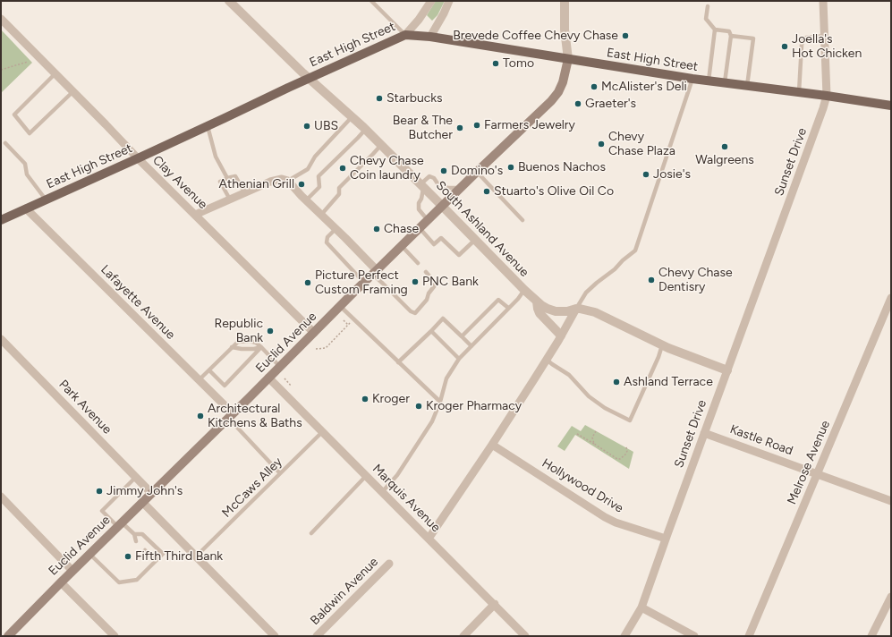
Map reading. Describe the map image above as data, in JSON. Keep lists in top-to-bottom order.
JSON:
{
  "streets": {
    "main road": ["East High Street", "Euclid Avenue"],
    "street": [
      "Sunset Drive",
      "Clay Avenue",
      "South Ashland Avenue",
      "Lafayette Avenue",
      "Park Avenue",
      "Kastle Road",
      "Melrose Avenue",
      "Hollywood Drive",
      "Marquis Avenue",
      "Baldwin Avenue"
    ],
    "lane": ["McCaws Alley"]
  },
  "crossings": [
    ["East High Street", "Sunset Drive"],
    ["East High Street", "Clay Avenue"],
    ["East High Street", "South Ashland Avenue"],
    ["East High Street", "Lafayette Avenue"],
    ["East High Street", "Euclid Avenue"],
    ["Sunset Drive", "South Ashland Avenue"],
    ["Sunset Drive", "Kastle Road"],
    ["Sunset Drive", "Hollywood Drive"],
    ["Clay Avenue", "Euclid Avenue"],
    ["South Ashland Avenue", "Euclid Avenue"],
    ["Lafayette Avenue", "Euclid Avenue"],
    ["Euclid Avenue", "Park Avenue"],
    ["Euclid Avenue", "Marquis Avenue"],
    ["Kastle Road", "Melrose Avenue"],
    ["McCaws Alley", "Marquis Avenue"]
  ],
  "places": [
    "Brevede Coffee Chevy Chase",
    "Joella's Hot Chicken",
    "Tomo",
    "McAlister's Deli",
    "Starbucks",
    "Graeter's",
    "Farmers Jewelry",
    "UBS",
    "Bear & The Butcher",
    "Chevy Chase Plaza",
    "Walgreens",
    "Buenos Nachos",
    "Chevy Chase Coin laundry",
    "Domino's",
    "Josie's",
    "Athenian Grill",
    "Stuarto's Olive Oil Co",
    "Chase",
    "Chevy Chase Dentisry",
    "PNC Bank",
    "Picture Perfect Custom Framing",
    "Republic Bank",
    "Ashland Terrace",
    "Kroger",
    "Kroger Pharmacy",
    "Architectural Kitchens & Baths",
    "Jimmy John's",
    "Fifth Third Bank"
  ]
}
